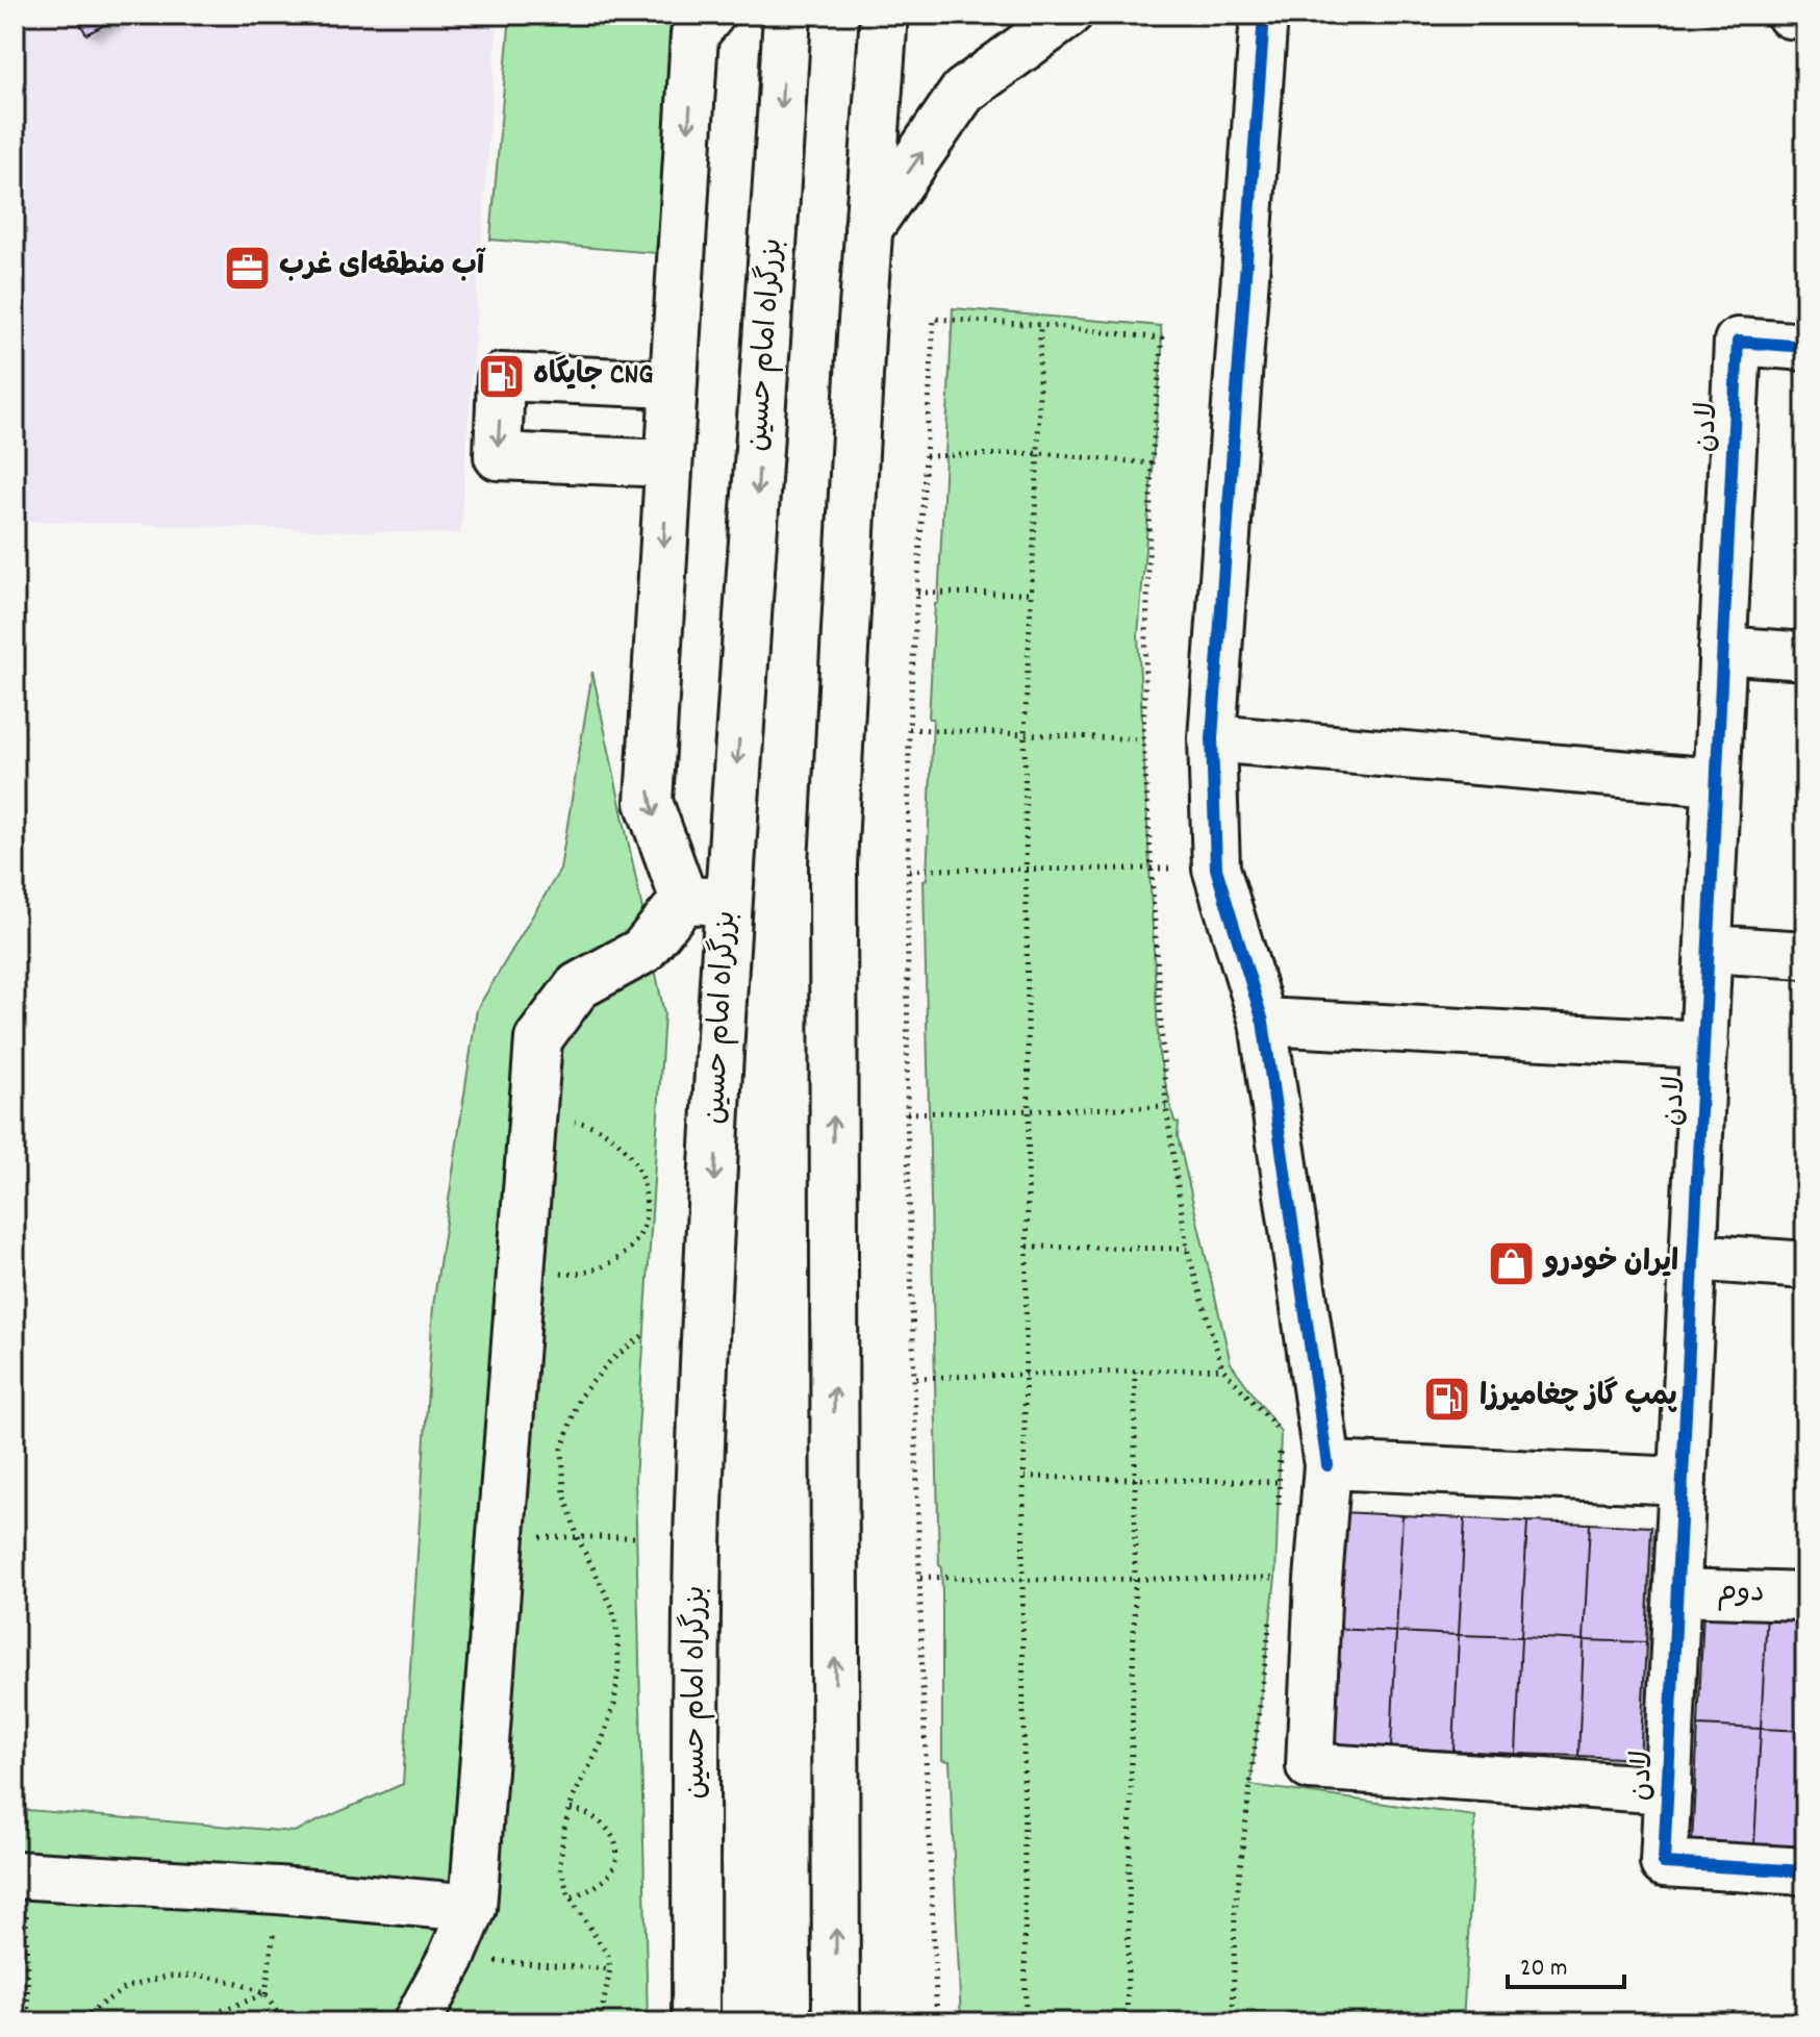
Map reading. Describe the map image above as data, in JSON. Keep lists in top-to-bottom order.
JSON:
{
  "streets": {
    "main road": ["بزرگراه امام حسین", "لادن", "دوم"]
  },
  "crossings": [
    ["لادن", "دوم"]
  ],
  "places": {
    "office": ["آب منطقه‌ای غرب"],
    "fuel station": ["جایگاه CNG", "پمپ گاز چغامیرزا"],
    "shop": ["ایران خودرو"]
  },
  "scale_bar": "20 m"
}
